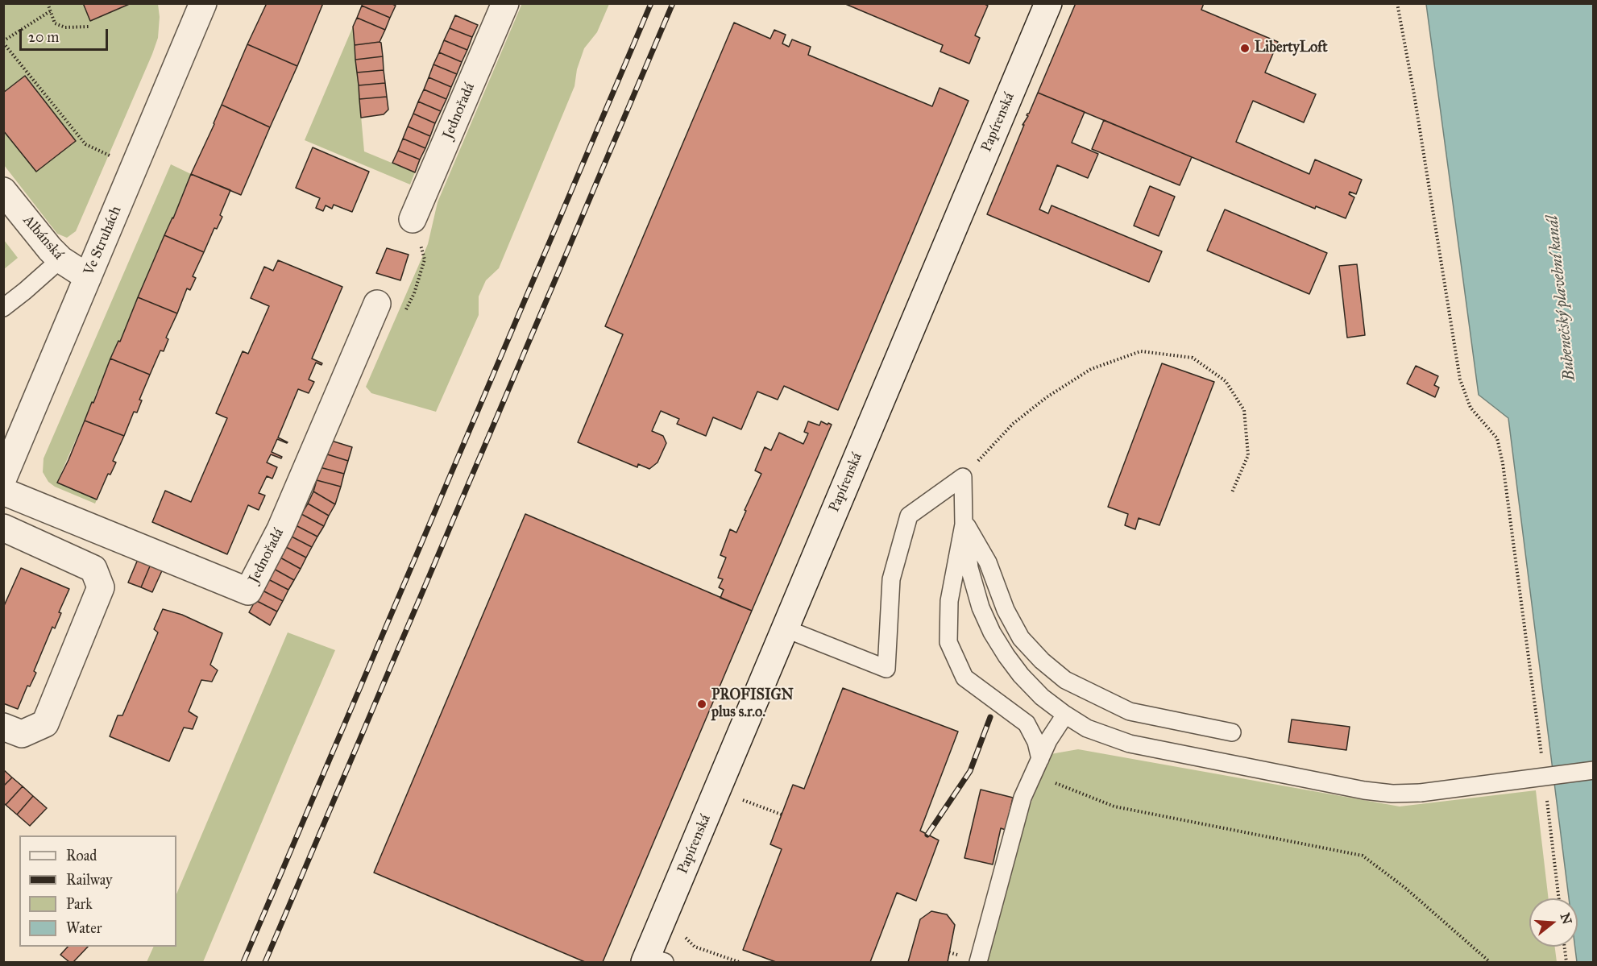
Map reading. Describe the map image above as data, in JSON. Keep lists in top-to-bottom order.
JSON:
{
  "streets": {
    "street": [
      "Jednořadá",
      "Papírenská",
      "Albánská",
      "Ve Struhách"
    ]
  },
  "crossings": [
    ["Albánská", "Ve Struhách"]
  ],
  "water": ["Bubenečský plavební kanál"],
  "places": ["LibertyLoft", "PROFISIGN plus s.r.o."],
  "legend": [
    "Road",
    "Railway",
    "Park",
    "Water"
  ],
  "scale_bar": "20 m",
  "north": "right"
}
